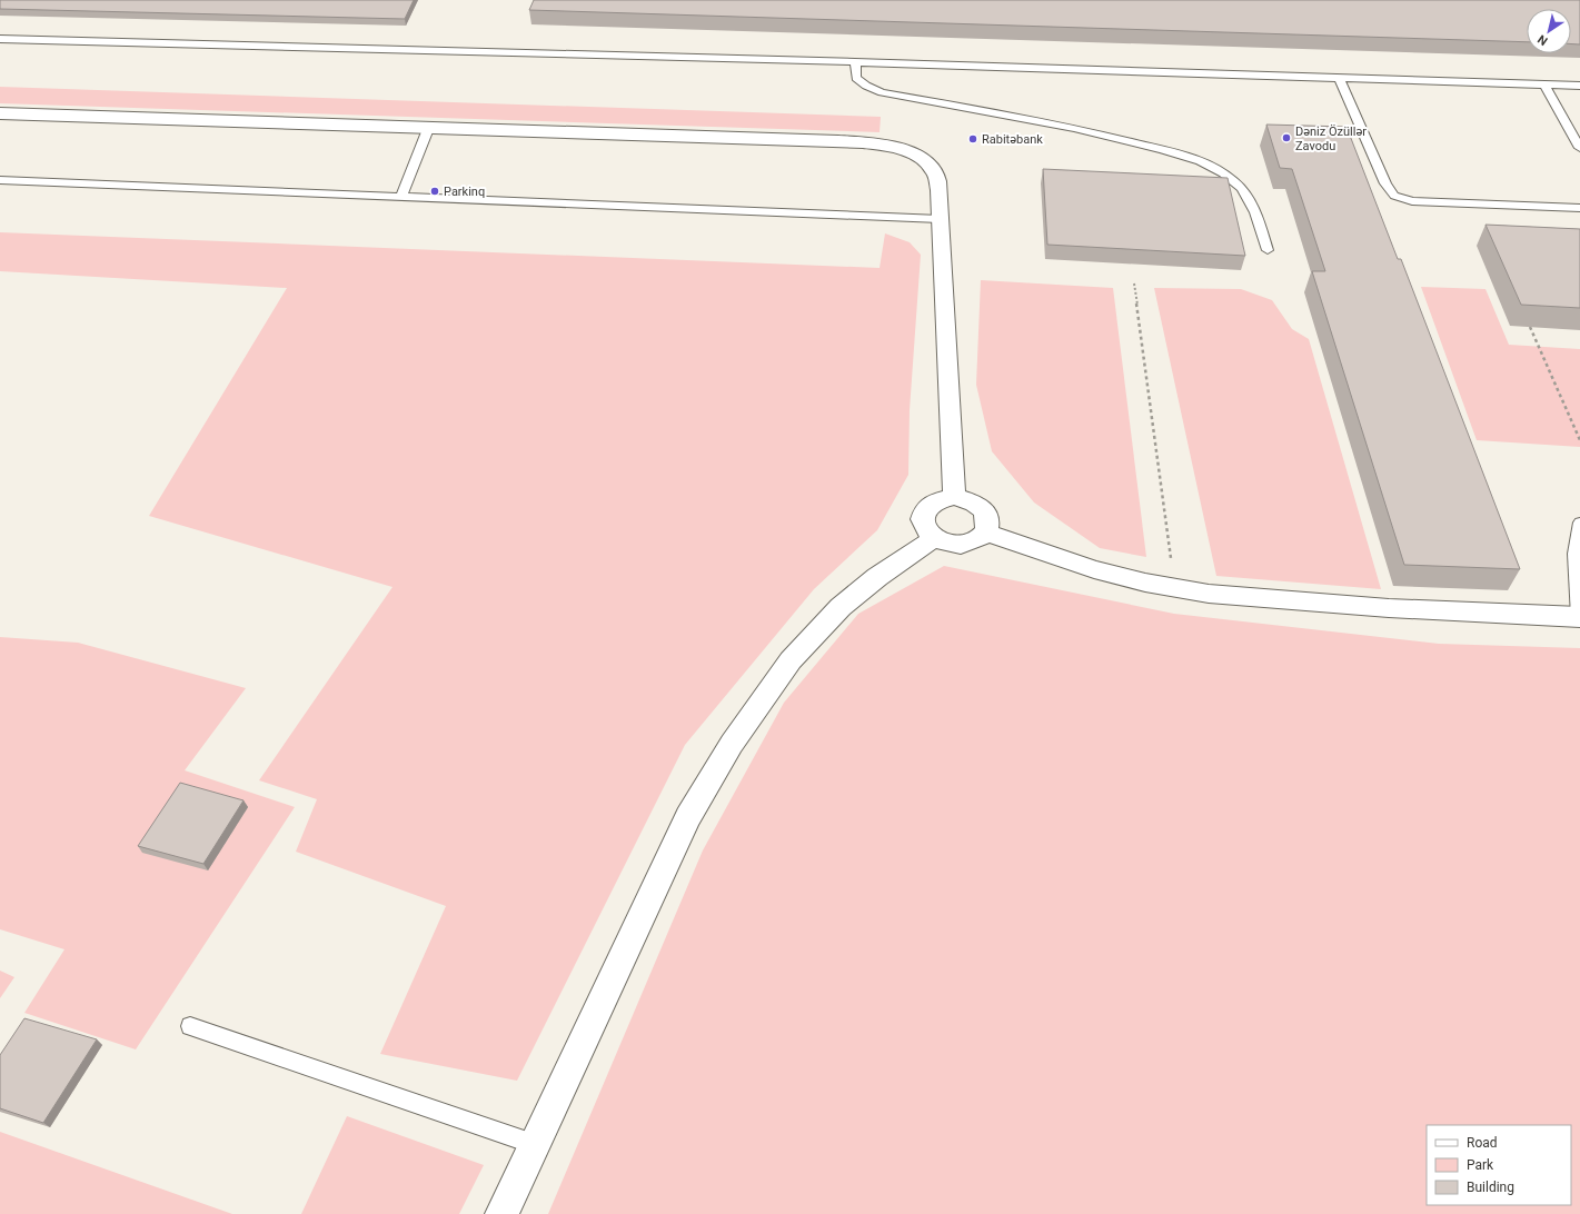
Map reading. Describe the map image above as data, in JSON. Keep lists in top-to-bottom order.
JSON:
{
  "places": ["Dəniz Özüllər Zavodu", "Rabitəbank", "Parkinq"],
  "legend": ["Road", "Park", "Building"],
  "north": "bottom left"
}
